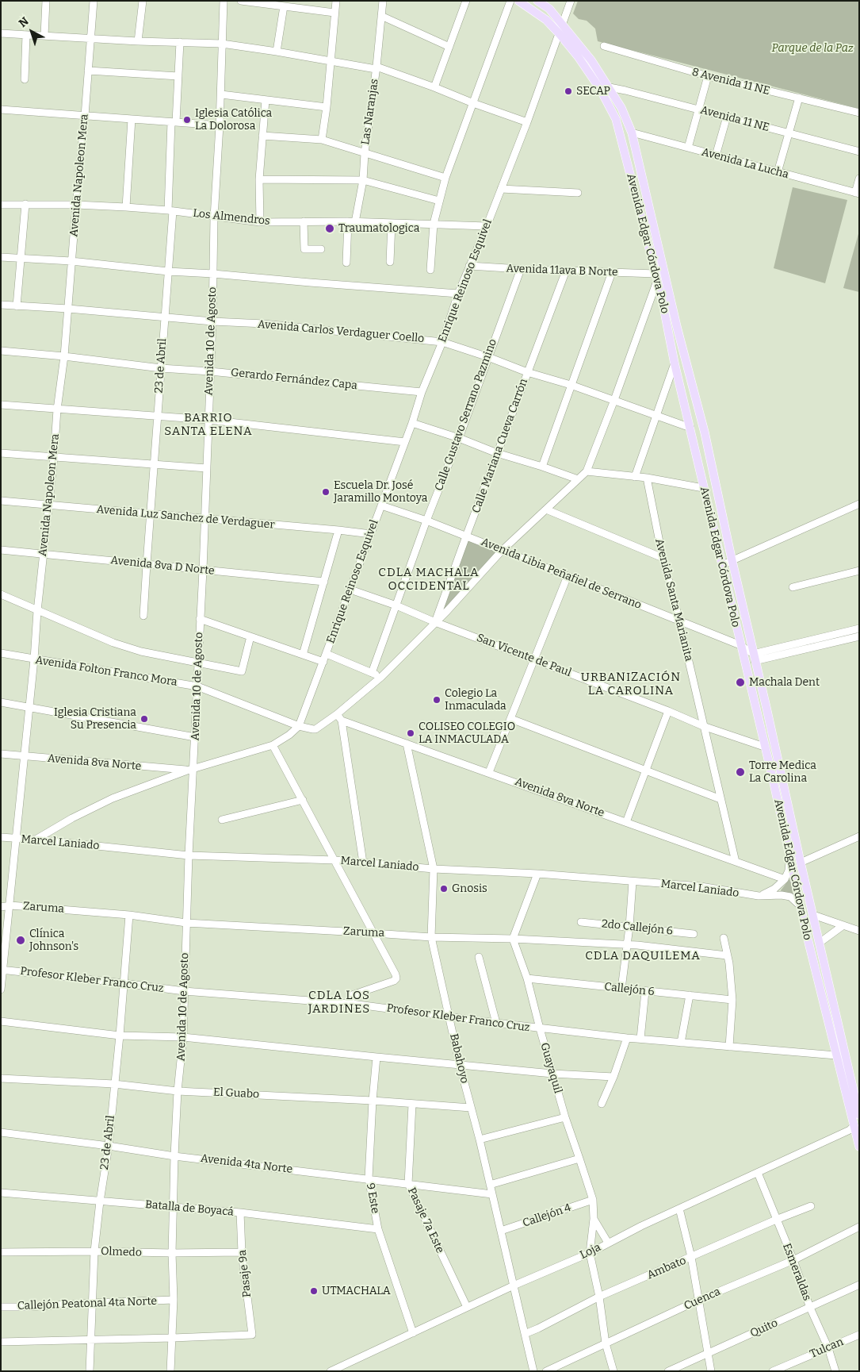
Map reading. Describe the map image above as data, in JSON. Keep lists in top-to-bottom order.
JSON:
{
  "streets": {
    "main road": ["Avenida Edgar Córdova Polo"],
    "street": [
      "8 Avenida 11 NE",
      "Las Naranjas",
      "Avenida 11 NE",
      "Avenida La Lucha",
      "Avenida Napoleon Mera",
      "Los Almendros",
      "Avenida 11ava B Norte",
      "Enrique Reinoso Esquivel",
      "Avenida Carlos Verdaguer Coello",
      "Avenida 10 de Agosto",
      "23 de Abril",
      "Gerardo Fernández Capa",
      "Calle Gustavo Serrano Pazmino",
      "Calle Mariana Cueva Carrón",
      "Avenida Luz Sanchez de Verdaguer",
      "Avenida 8va D Norte",
      "Avenida Libia Peñafiel de Serrano",
      "Avenida Santa Marianita",
      "San Vicente de Paul",
      "Avenida Folton Franco Mora",
      "Avenida 8va Norte",
      "Marcel Laniado",
      "Zaruma",
      "2do Callejón 6",
      "Profesor Kleber Franco Cruz",
      "Callejón 6",
      "Babahoyo",
      "Guayaquil",
      "El Guabo",
      "Avenida 4ta Norte",
      "9 Este",
      "Batalla de Boyacá",
      "Callejón 4",
      "Pasaje 7a Este",
      "Loja",
      "Olmedo",
      "Ambato",
      "Esmeraldas",
      "Pasaje 9a",
      "Cuenca",
      "Callejón Peatonal 4ta Norte",
      "Quito",
      "Tulcan"
    ]
  },
  "crossings": [
    ["Las Naranjas", "Los Almendros"],
    ["Avenida 11 NE", "Avenida Edgar Córdova Polo"],
    ["Avenida La Lucha", "Avenida Edgar Córdova Polo"],
    ["Avenida Napoleon Mera", "Los Almendros"],
    ["Avenida Napoleon Mera", "Avenida Carlos Verdaguer Coello"],
    ["Avenida Napoleon Mera", "Gerardo Fernández Capa"],
    ["Avenida Napoleon Mera", "Avenida Luz Sanchez de Verdaguer"],
    ["Avenida Napoleon Mera", "Avenida 8va D Norte"],
    ["Avenida Napoleon Mera", "Avenida Folton Franco Mora"],
    ["Avenida Napoleon Mera", "Avenida 8va Norte"],
    ["Avenida Napoleon Mera", "Marcel Laniado"],
    ["Avenida Napoleon Mera", "Zaruma"],
    ["Avenida Napoleon Mera", "Profesor Kleber Franco Cruz"],
    ["Los Almendros", "Enrique Reinoso Esquivel"],
    ["Los Almendros", "Avenida 10 de Agosto"],
    ["Los Almendros", "23 de Abril"],
    ["Avenida Edgar Córdova Polo", "Avenida 11ava B Norte"],
    ["Avenida Edgar Córdova Polo", "Enrique Reinoso Esquivel"],
    ["Avenida Edgar Córdova Polo", "Avenida Carlos Verdaguer Coello"],
    ["Avenida Edgar Córdova Polo", "Avenida Libia Peñafiel de Serrano"],
    ["Avenida Edgar Córdova Polo", "San Vicente de Paul"],
    ["Avenida Edgar Córdova Polo", "Marcel Laniado"],
    ["Avenida Edgar Córdova Polo", "Profesor Kleber Franco Cruz"],
    ["Avenida Edgar Córdova Polo", "Loja"],
    ["Avenida 11ava B Norte", "Enrique Reinoso Esquivel"],
    ["Avenida 11ava B Norte", "Calle Gustavo Serrano Pazmino"],
    ["Avenida 11ava B Norte", "Calle Mariana Cueva Carrón"],
    ["Enrique Reinoso Esquivel", "Avenida Carlos Verdaguer Coello"],
    ["Enrique Reinoso Esquivel", "Gerardo Fernández Capa"],
    ["Enrique Reinoso Esquivel", "Avenida Luz Sanchez de Verdaguer"],
    ["Enrique Reinoso Esquivel", "Avenida Libia Peñafiel de Serrano"],
    ["Enrique Reinoso Esquivel", "San Vicente de Paul"],
    ["Enrique Reinoso Esquivel", "Avenida Folton Franco Mora"],
    ["Avenida Carlos Verdaguer Coello", "Avenida 10 de Agosto"],
    ["Avenida Carlos Verdaguer Coello", "23 de Abril"],
    ["Avenida Carlos Verdaguer Coello", "Calle Gustavo Serrano Pazmino"],
    ["Avenida Carlos Verdaguer Coello", "Calle Mariana Cueva Carrón"],
    ["Avenida 10 de Agosto", "Gerardo Fernández Capa"],
    ["Avenida 10 de Agosto", "Avenida Luz Sanchez de Verdaguer"],
    ["Avenida 10 de Agosto", "Avenida 8va D Norte"],
    ["Avenida 10 de Agosto", "Avenida Folton Franco Mora"],
    ["Avenida 10 de Agosto", "Avenida 8va Norte"],
    ["Avenida 10 de Agosto", "Marcel Laniado"],
    ["Avenida 10 de Agosto", "Zaruma"],
    ["Avenida 10 de Agosto", "Profesor Kleber Franco Cruz"],
    ["Avenida 10 de Agosto", "El Guabo"],
    ["Avenida 10 de Agosto", "Avenida 4ta Norte"],
    ["Avenida 10 de Agosto", "Batalla de Boyacá"],
    ["Avenida 10 de Agosto", "Olmedo"],
    ["Avenida 10 de Agosto", "Pasaje 9a"],
    ["Avenida 10 de Agosto", "Callejón Peatonal 4ta Norte"],
    ["23 de Abril", "Gerardo Fernández Capa"],
    ["23 de Abril", "Avenida Luz Sanchez de Verdaguer"],
    ["23 de Abril", "Avenida 8va D Norte"],
    ["23 de Abril", "Zaruma"],
    ["23 de Abril", "Profesor Kleber Franco Cruz"],
    ["23 de Abril", "El Guabo"],
    ["23 de Abril", "Avenida 4ta Norte"],
    ["23 de Abril", "Batalla de Boyacá"],
    ["23 de Abril", "Olmedo"],
    ["23 de Abril", "Callejón Peatonal 4ta Norte"],
    ["Calle Gustavo Serrano Pazmino", "Avenida Libia Peñafiel de Serrano"],
    ["Calle Gustavo Serrano Pazmino", "San Vicente de Paul"],
    ["Calle Mariana Cueva Carrón", "Avenida Libia Peñafiel de Serrano"],
    ["Calle Mariana Cueva Carrón", "San Vicente de Paul"],
    ["Calle Mariana Cueva Carrón", "Avenida Folton Franco Mora"],
    ["Avenida Libia Peñafiel de Serrano", "Avenida Santa Marianita"],
    ["Avenida Libia Peñafiel de Serrano", "Avenida Folton Franco Mora"],
    ["Avenida Santa Marianita", "San Vicente de Paul"],
    ["Avenida Santa Marianita", "Avenida 8va Norte"],
    ["San Vicente de Paul", "Avenida Folton Franco Mora"],
    ["Avenida Folton Franco Mora", "Avenida 8va Norte"],
    ["Avenida 8va Norte", "Babahoyo"],
    ["Marcel Laniado", "Babahoyo"],
    ["Zaruma", "Babahoyo"],
    ["Zaruma", "Guayaquil"],
    ["Profesor Kleber Franco Cruz", "Babahoyo"],
    ["Profesor Kleber Franco Cruz", "Guayaquil"],
    ["Callejón 6", "Guayaquil"],
    ["Babahoyo", "El Guabo"],
    ["Babahoyo", "Avenida 4ta Norte"],
    ["Babahoyo", "Callejón 4"],
    ["Babahoyo", "Loja"],
    ["Babahoyo", "Ambato"],
    ["Guayaquil", "Callejón 4"],
    ["Guayaquil", "Loja"],
    ["Guayaquil", "Ambato"],
    ["Guayaquil", "Cuenca"],
    ["El Guabo", "9 Este"],
    ["El Guabo", "Pasaje 7a Este"],
    ["Avenida 4ta Norte", "9 Este"],
    ["Avenida 4ta Norte", "Pasaje 7a Este"],
    ["9 Este", "Batalla de Boyacá"],
    ["9 Este", "Loja"],
    ["Batalla de Boyacá", "Pasaje 9a"],
    ["Pasaje 7a Este", "Loja"],
    ["Loja", "Esmeraldas"],
    ["Olmedo", "Pasaje 9a"],
    ["Ambato", "Esmeraldas"],
    ["Esmeraldas", "Cuenca"],
    ["Esmeraldas", "Quito"],
    ["Esmeraldas", "Tulcan"]
  ],
  "districts": [
    "BARRIO SANTA ELENA",
    "CDLA MACHALA OCCIDENTAL",
    "URBANIZACIÓN LA CAROLINA",
    "CDLA DAQUILEMA",
    "CDLA LOS JARDINES"
  ],
  "parks": ["Parque de la Paz"],
  "places": [
    "SECAP",
    "Iglesia Católica La Dolorosa",
    "Traumatologica",
    "Escuela Dr. José Jaramillo Montoya",
    "Machala Dent",
    "Colegio La Inmaculada",
    "Iglesia Cristiana Su Presencia",
    "COLISEO COLEGIO LA INMACULADA",
    "Torre Medica La Carolina",
    "Gnosis",
    "Clínica Johnson's",
    "UTMACHALA"
  ],
  "north": "top left"
}
